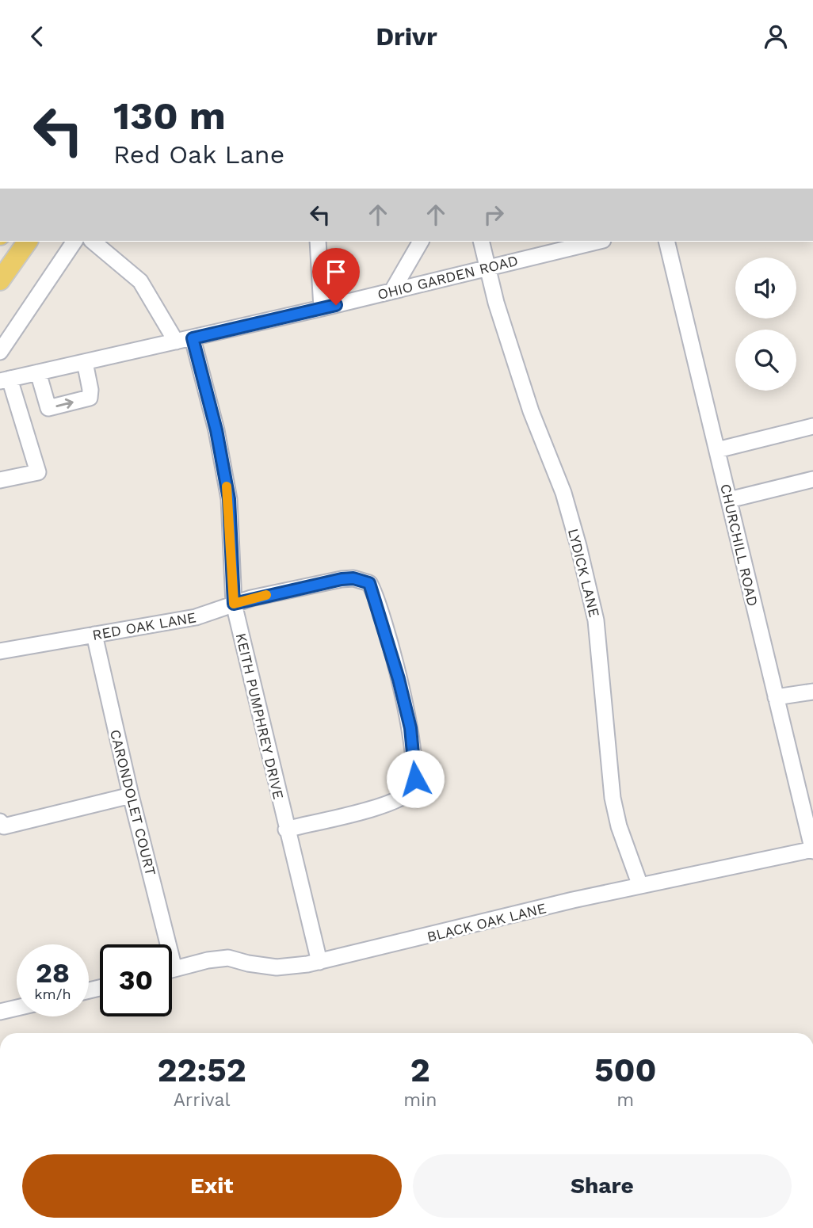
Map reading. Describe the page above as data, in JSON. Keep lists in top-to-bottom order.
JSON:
{
  "streets": {
    "street": [
      "OHIO GARDEN ROAD",
      "CHURCHILL ROAD",
      "LYDICK LANE",
      "RED OAK LANE",
      "KEITH PUMPHREY DRIVE",
      "CARONDOLET COURT",
      "BLACK OAK LANE"
    ]
  },
  "crossings": [
    ["OHIO GARDEN ROAD", "LYDICK LANE"],
    ["OHIO GARDEN ROAD", "KEITH PUMPHREY DRIVE"],
    ["CHURCHILL ROAD", "BLACK OAK LANE"],
    ["LYDICK LANE", "BLACK OAK LANE"],
    ["RED OAK LANE", "KEITH PUMPHREY DRIVE"],
    ["RED OAK LANE", "CARONDOLET COURT"],
    ["KEITH PUMPHREY DRIVE", "BLACK OAK LANE"]
  ],
  "page": {
    "header": "Drivr",
    "turn": ["130 m", "Red Oak Lane"],
    "speed": "28 km/h",
    "limit": "30",
    "eta": [
      "22:52",
      "Arrival",
      "2",
      "min",
      "500",
      "m"
    ],
    "buttons": ["Exit", "Share"]
  }
}
